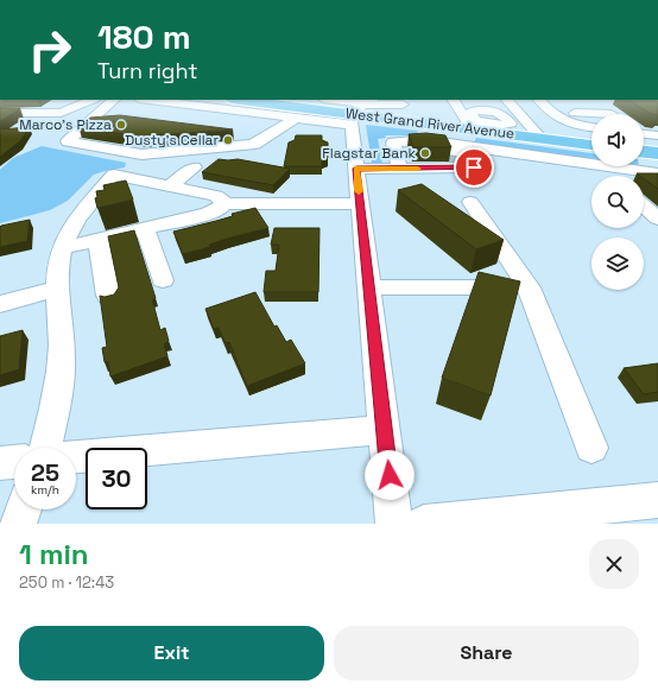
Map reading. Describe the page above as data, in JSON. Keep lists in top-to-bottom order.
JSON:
{
  "streets": {
    "main road": ["West Grand River Avenue"]
  },
  "places": ["Marco's Pizza", "Dusty's Cellar", "Flagstar Bank"],
  "page": {
    "turn": ["180 m", "Turn right"],
    "speed": "25 km/h",
    "limit": "30",
    "heading": ["1 min", "250 m · 12:43"],
    "buttons": ["Exit", "Share"]
  }
}
